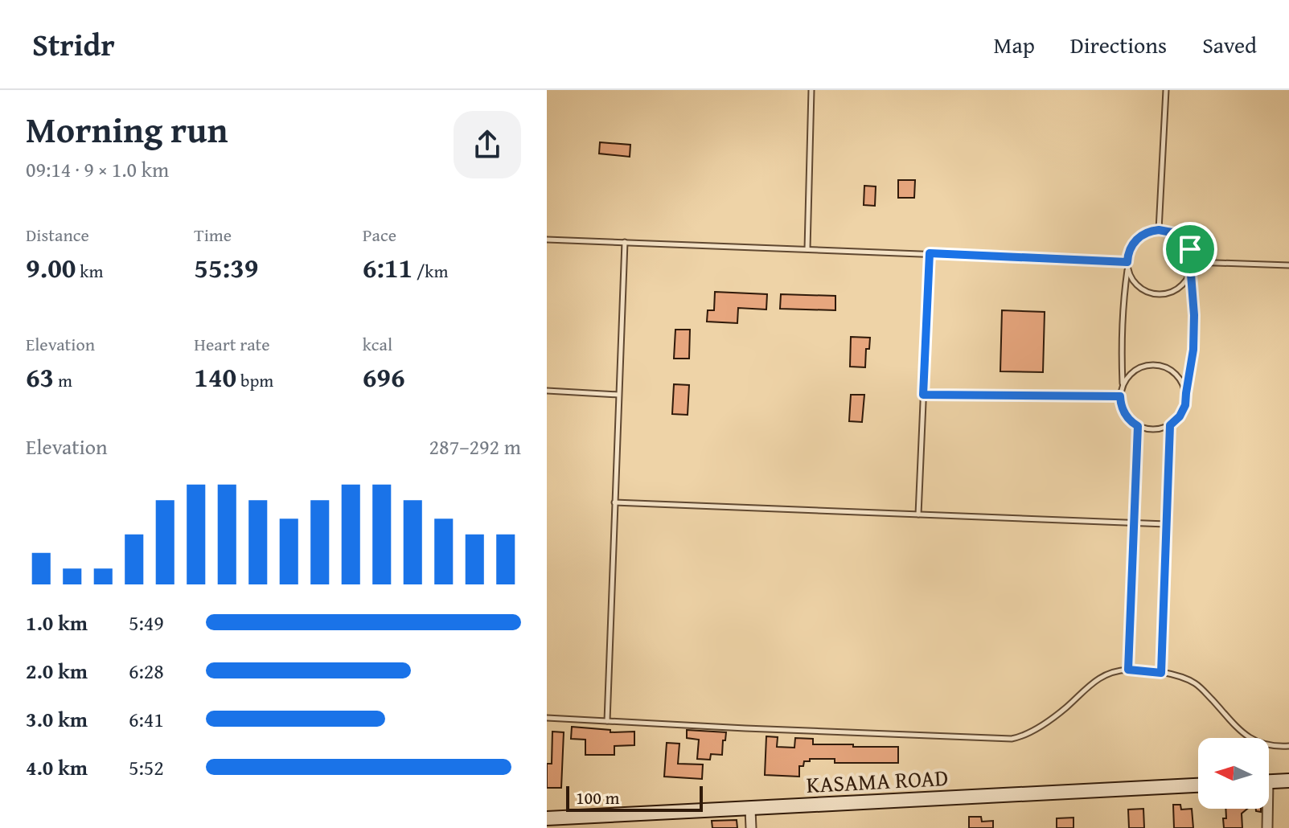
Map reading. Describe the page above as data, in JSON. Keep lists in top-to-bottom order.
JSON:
{
  "streets": {
    "street": ["KASAMA ROAD"]
  },
  "scale_bar": "100 m",
  "north": "left",
  "page": {
    "header": "Stridr",
    "nav": ["Map", "Directions", "Saved"],
    "heading": ["Morning run", "09:14 · 9 × 1.0 km"],
    "stats": [
      ["Distance", "9.00 km"],
      ["Time", "55:39"],
      ["Pace", "6:11 /km"],
      ["Elevation", "63 m"],
      ["Heart rate", "140 bpm"],
      ["kcal", "696"]
    ],
    "chart": ["Elevation", "287–292 m"],
    "list": [
      {
        "name": "1.0 km",
        "note": "5:49"
      },
      {
        "name": "2.0 km",
        "note": "6:28"
      },
      {
        "name": "3.0 km",
        "note": "6:41"
      },
      {
        "name": "4.0 km",
        "note": "5:52"
      }
    ],
    "scale": "100 m"
  }
}
